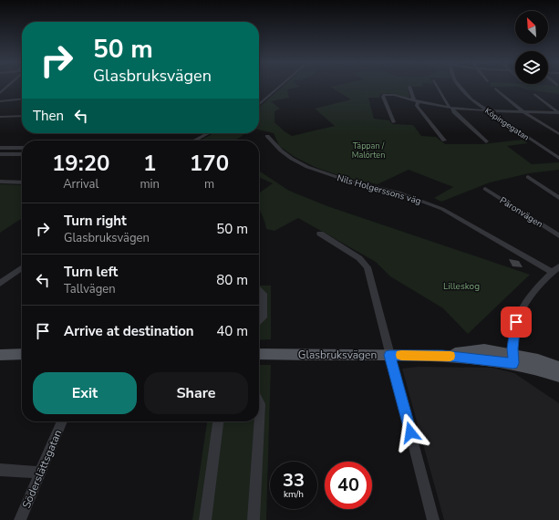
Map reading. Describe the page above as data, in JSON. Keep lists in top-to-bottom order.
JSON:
{
  "streets": {
    "main road": ["Glasbruksvägen"],
    "street": [
      "Köpingegatan",
      "Nils Holgerssons väg",
      "Päronvägen",
      "Söderslättsgatan"
    ]
  },
  "parks": ["Täppan / Malörten", "Lilleskog"],
  "north": "top left",
  "page": {
    "turn": ["50 m", "Glasbruksvägen"],
    "then": "Then",
    "eta": [
      "19:20",
      "Arrival",
      "1",
      "min",
      "170",
      "m"
    ],
    "list": [
      {
        "name": "Turn right",
        "note": "Glasbruksvägen",
        "value": "50 m"
      },
      {
        "name": "Turn left",
        "note": "Tallvägen",
        "value": "80 m"
      },
      {
        "name": "Arrive at destination",
        "value": "40 m"
      }
    ],
    "buttons": ["Exit", "Share"],
    "speed": "33 km/h",
    "limit": "40"
  }
}
